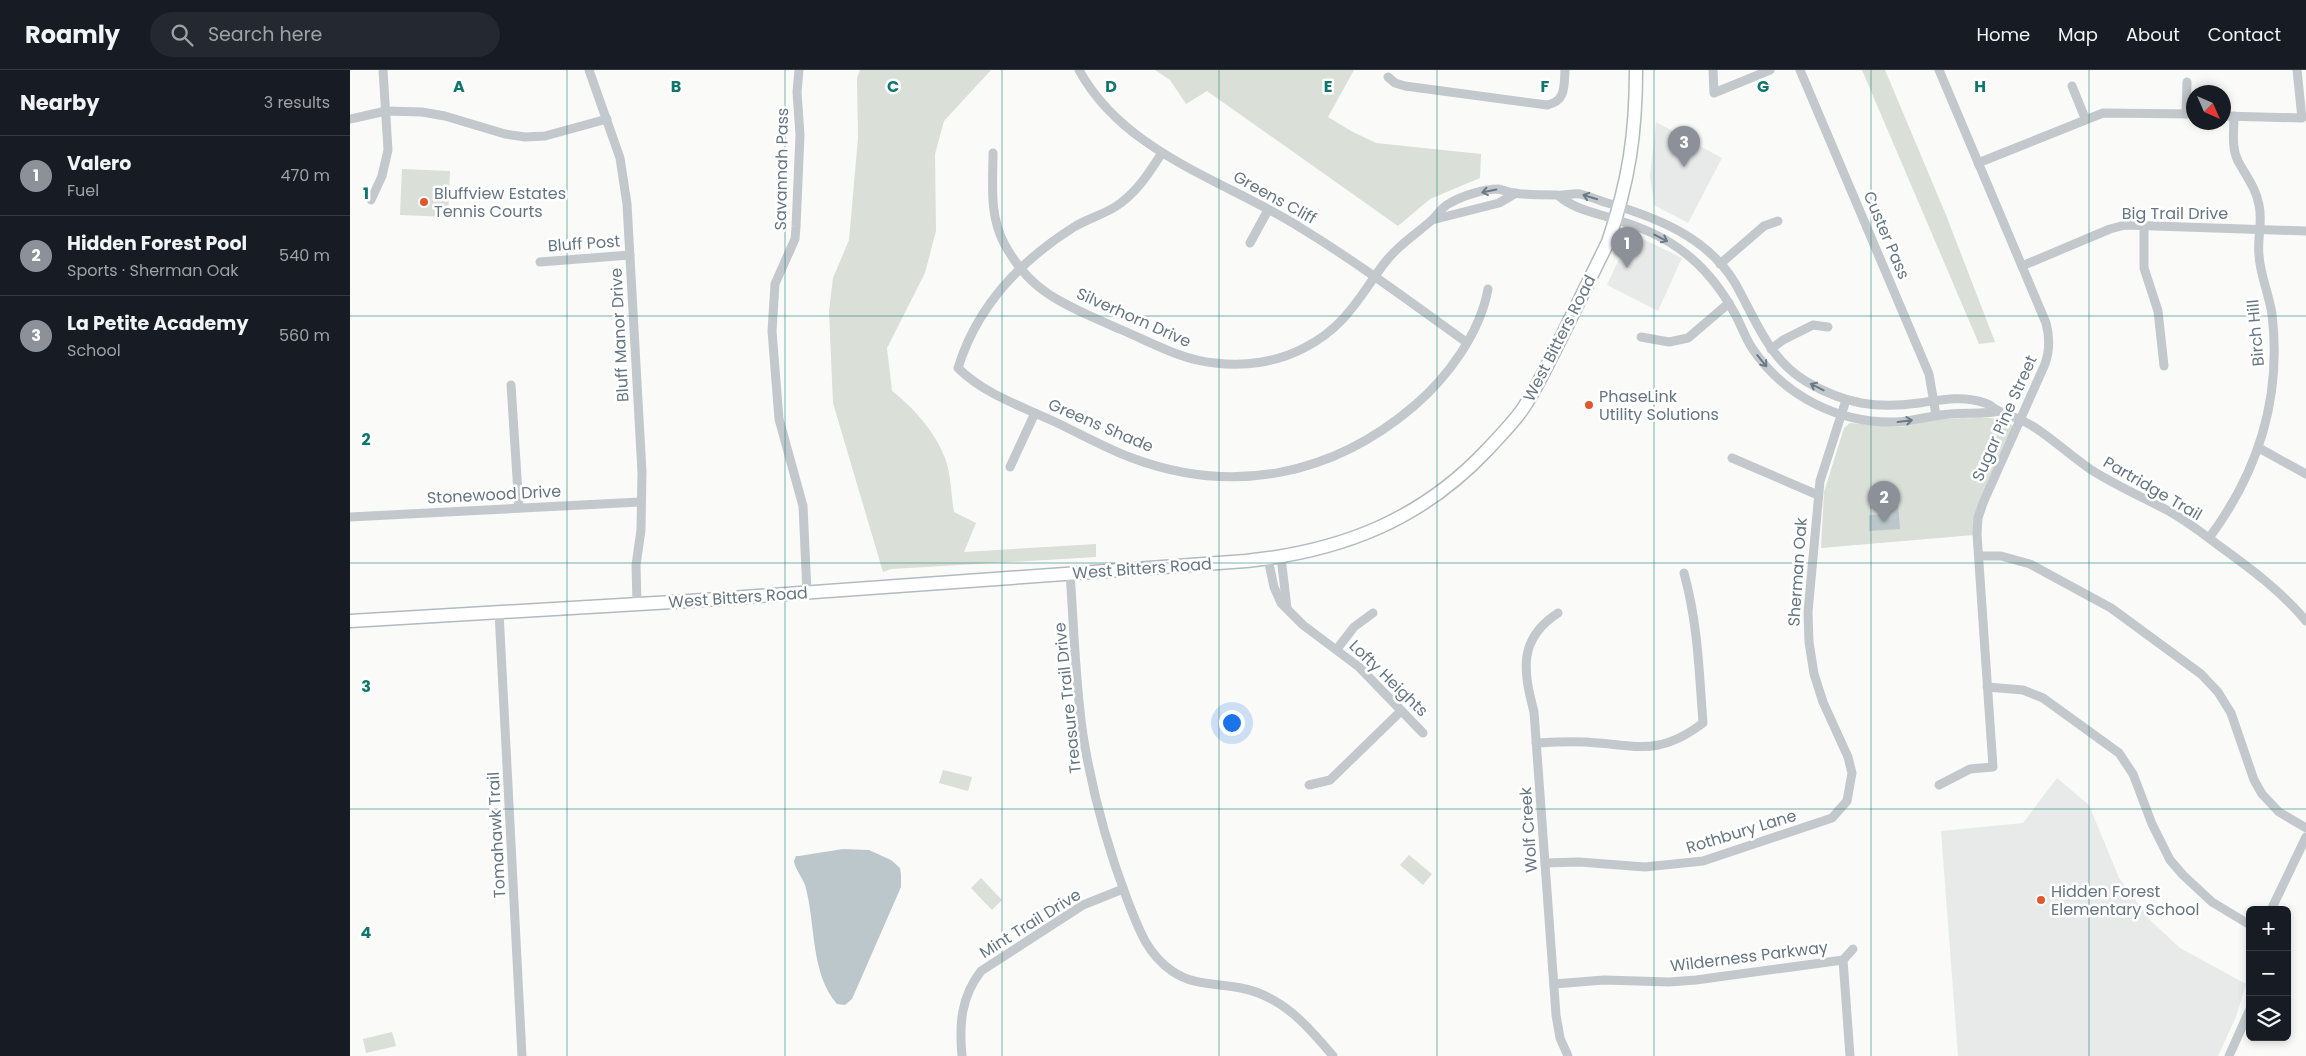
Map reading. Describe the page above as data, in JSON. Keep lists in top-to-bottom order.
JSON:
{
  "streets": {
    "main road": ["West Bitters Road"],
    "street": [
      "Savannah Pass",
      "Greens Cliff",
      "Big Trail Drive",
      "Custer Pass",
      "Bluff Post",
      "Silverhorn Drive",
      "Birch Hill",
      "Bluff Manor Drive",
      "Sugar Pine Street",
      "Greens Shade",
      "Partridge Trail",
      "Stonewood Drive",
      "Sherman Oak",
      "Lofty Heights",
      "Treasure Trail Drive",
      "Wolf Creek",
      "Rothbury Lane",
      "Tomahawk Trail",
      "Mint Trail Drive",
      "Wilderness Parkway"
    ]
  },
  "crossings": [
    ["Savannah Pass", "West Bitters Road"],
    ["Greens Cliff", "Silverhorn Drive"],
    ["Greens Cliff", "Greens Shade"],
    ["Big Trail Drive", "Birch Hill"],
    ["Big Trail Drive", "Sugar Pine Street"],
    ["Custer Pass", "Partridge Trail"],
    ["Bluff Post", "Bluff Manor Drive"],
    ["Silverhorn Drive", "West Bitters Road"],
    ["Silverhorn Drive", "Greens Shade"],
    ["Silverhorn Drive", "Partridge Trail"],
    ["Birch Hill", "Partridge Trail"],
    ["Bluff Manor Drive", "West Bitters Road"],
    ["Bluff Manor Drive", "Stonewood Drive"],
    ["West Bitters Road", "Partridge Trail"],
    ["West Bitters Road", "Lofty Heights"],
    ["West Bitters Road", "Treasure Trail Drive"],
    ["West Bitters Road", "Tomahawk Trail"],
    ["Sugar Pine Street", "Partridge Trail"],
    ["Partridge Trail", "Sherman Oak"],
    ["Sherman Oak", "Rothbury Lane"],
    ["Treasure Trail Drive", "Mint Trail Drive"],
    ["Wolf Creek", "Rothbury Lane"],
    ["Wolf Creek", "Wilderness Parkway"]
  ],
  "places": ["Bluffview Estates Tennis Courts", "PhaseLink Utility Solutions", "Hidden Forest Elementary School"],
  "north": "bottom right",
  "page": {
    "header": "Roamly",
    "search": "Search here",
    "nav": [
      "Home",
      "Map",
      "About",
      "Contact"
    ],
    "heading": ["Nearby", "3 results"],
    "pins": ["3", "1", "2"],
    "list": [
      {
        "mark": "1",
        "name": "Valero",
        "note": "Fuel",
        "value": "470 m"
      },
      {
        "mark": "2",
        "name": "Hidden Forest Pool",
        "note": "Sports · Sherman Oak",
        "value": "540 m"
      },
      {
        "mark": "3",
        "name": "La Petite Academy",
        "note": "School",
        "value": "560 m"
      }
    ],
    "map_buttons": ["+", "−"]
  },
  "grid": {
    "columns": [
      "A",
      "B",
      "C",
      "D",
      "E",
      "F",
      "G",
      "H"
    ],
    "rows": [
      "1",
      "2",
      "3",
      "4"
    ]
  }
}
